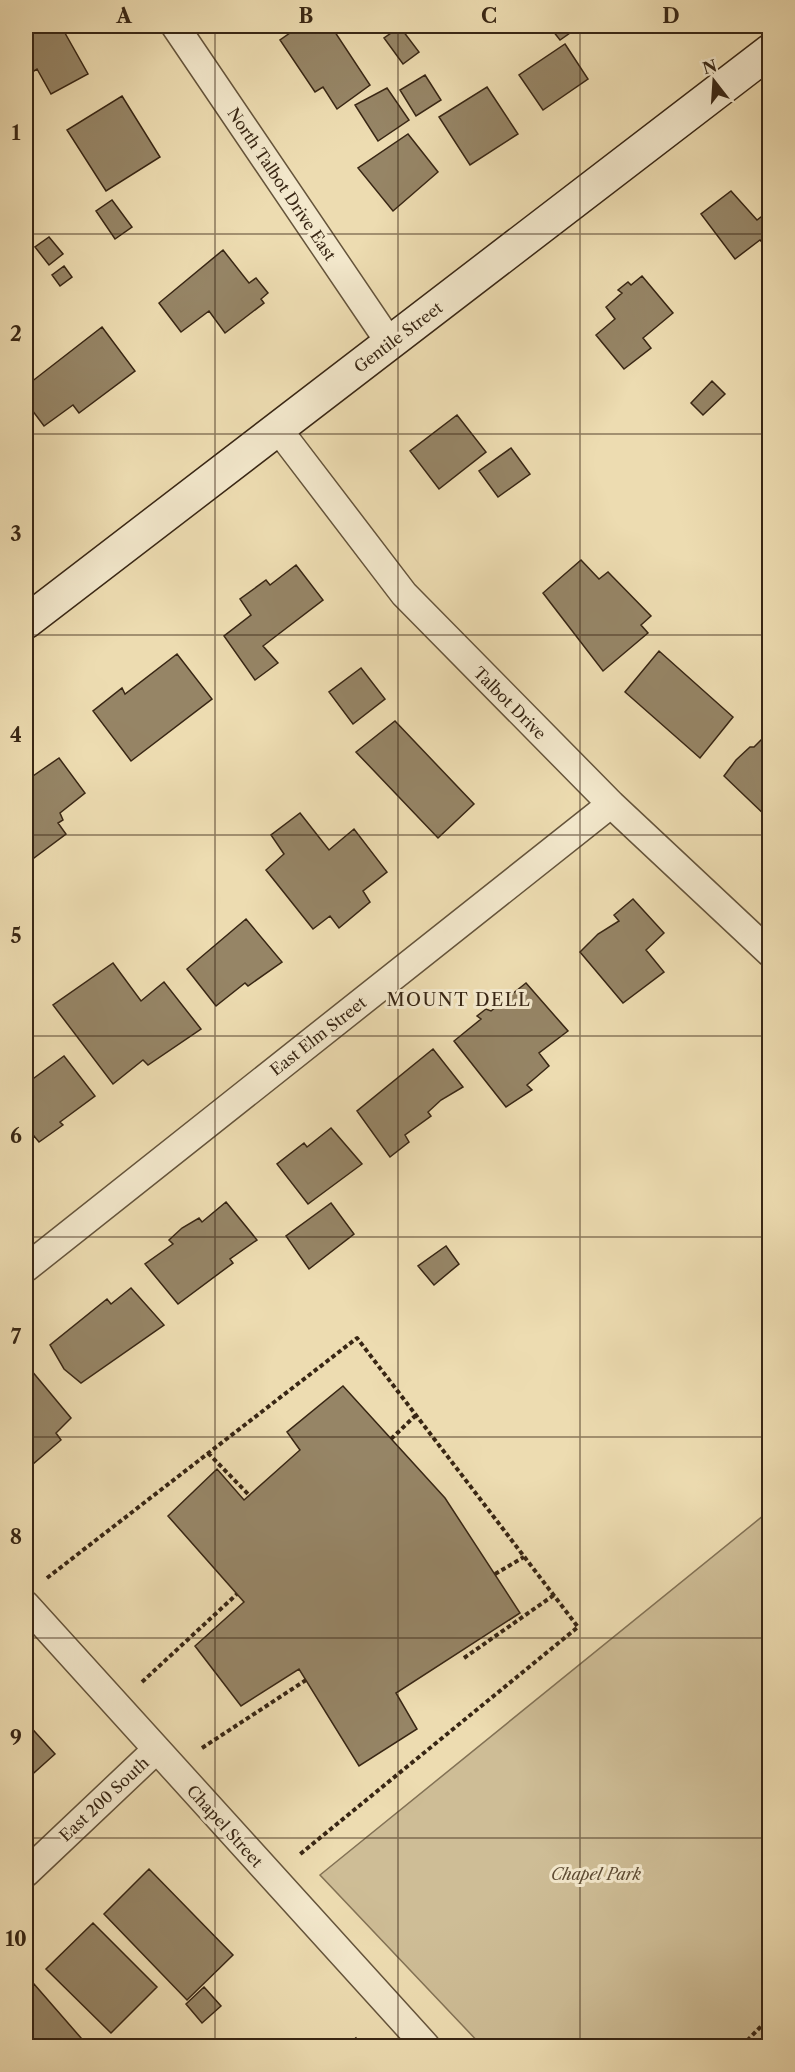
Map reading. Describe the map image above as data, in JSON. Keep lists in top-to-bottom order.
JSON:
{
  "streets": {
    "main road": ["Gentile Street"],
    "street": [
      "North Talbot Drive East",
      "Talbot Drive",
      "East Elm Street",
      "East 200 South",
      "Chapel Street"
    ]
  },
  "crossings": [
    ["North Talbot Drive East", "Gentile Street"],
    ["Gentile Street", "Talbot Drive"],
    ["Talbot Drive", "East Elm Street"],
    ["East 200 South", "Chapel Street"]
  ],
  "districts": ["MOUNT DELL"],
  "parks": ["Chapel Park"],
  "north": "top",
  "grid": {
    "columns": [
      "A",
      "B",
      "C",
      "D"
    ],
    "rows": [
      "1",
      "2",
      "3",
      "4",
      "5",
      "6",
      "7",
      "8",
      "9",
      "10"
    ]
  }
}
